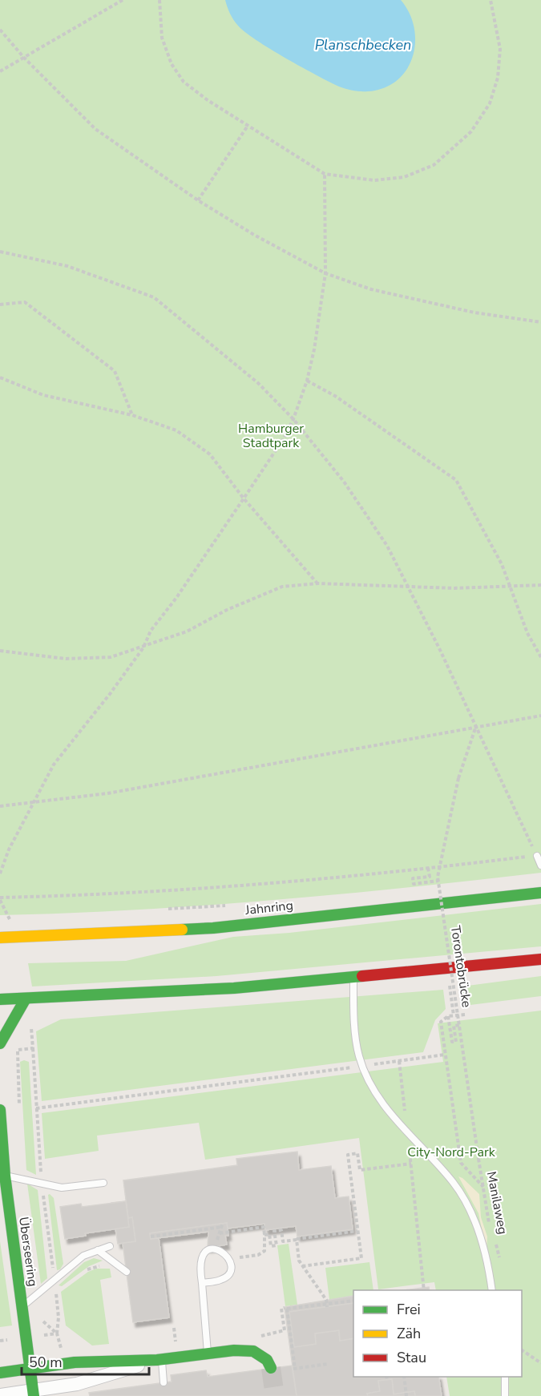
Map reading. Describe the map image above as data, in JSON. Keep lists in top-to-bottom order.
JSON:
{
  "streets": {
    "main road": ["Jahnring", "Überseering"],
    "path": ["Torontobrücke", "Manilaweg"]
  },
  "crossings": [
    ["Torontobrücke", "Manilaweg"]
  ],
  "water": ["Planschbecken"],
  "parks": ["Hamburger Stadtpark", "City-Nord-Park"],
  "legend": ["Frei", "Zäh", "Stau"],
  "scale_bar": "50 m"
}
